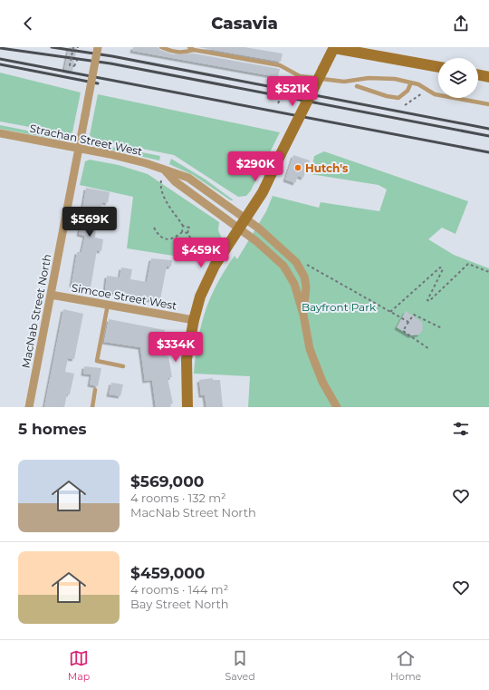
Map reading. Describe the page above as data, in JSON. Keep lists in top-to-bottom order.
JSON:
{
  "streets": {
    "street": ["Strachan Street West", "Simcoe Street West", "MacNab Street North"]
  },
  "crossings": [
    ["Strachan Street West", "MacNab Street North"],
    ["Simcoe Street West", "MacNab Street North"]
  ],
  "parks": ["Bayfront Park"],
  "places": ["Hutch's"],
  "page": {
    "header": "Casavia",
    "price": [
      "$521K",
      "$290K",
      "$569K",
      "$459K",
      "$334K"
    ],
    "heading": "5 homes",
    "list": [
      {
        "name": "$569,000",
        "note": "4 rooms · 132 m² · MacNab Street North"
      },
      {
        "name": "$459,000",
        "note": "4 rooms · 144 m² · Bay Street North"
      }
    ],
    "tabs": ["Map", "Saved", "Home"]
  }
}
